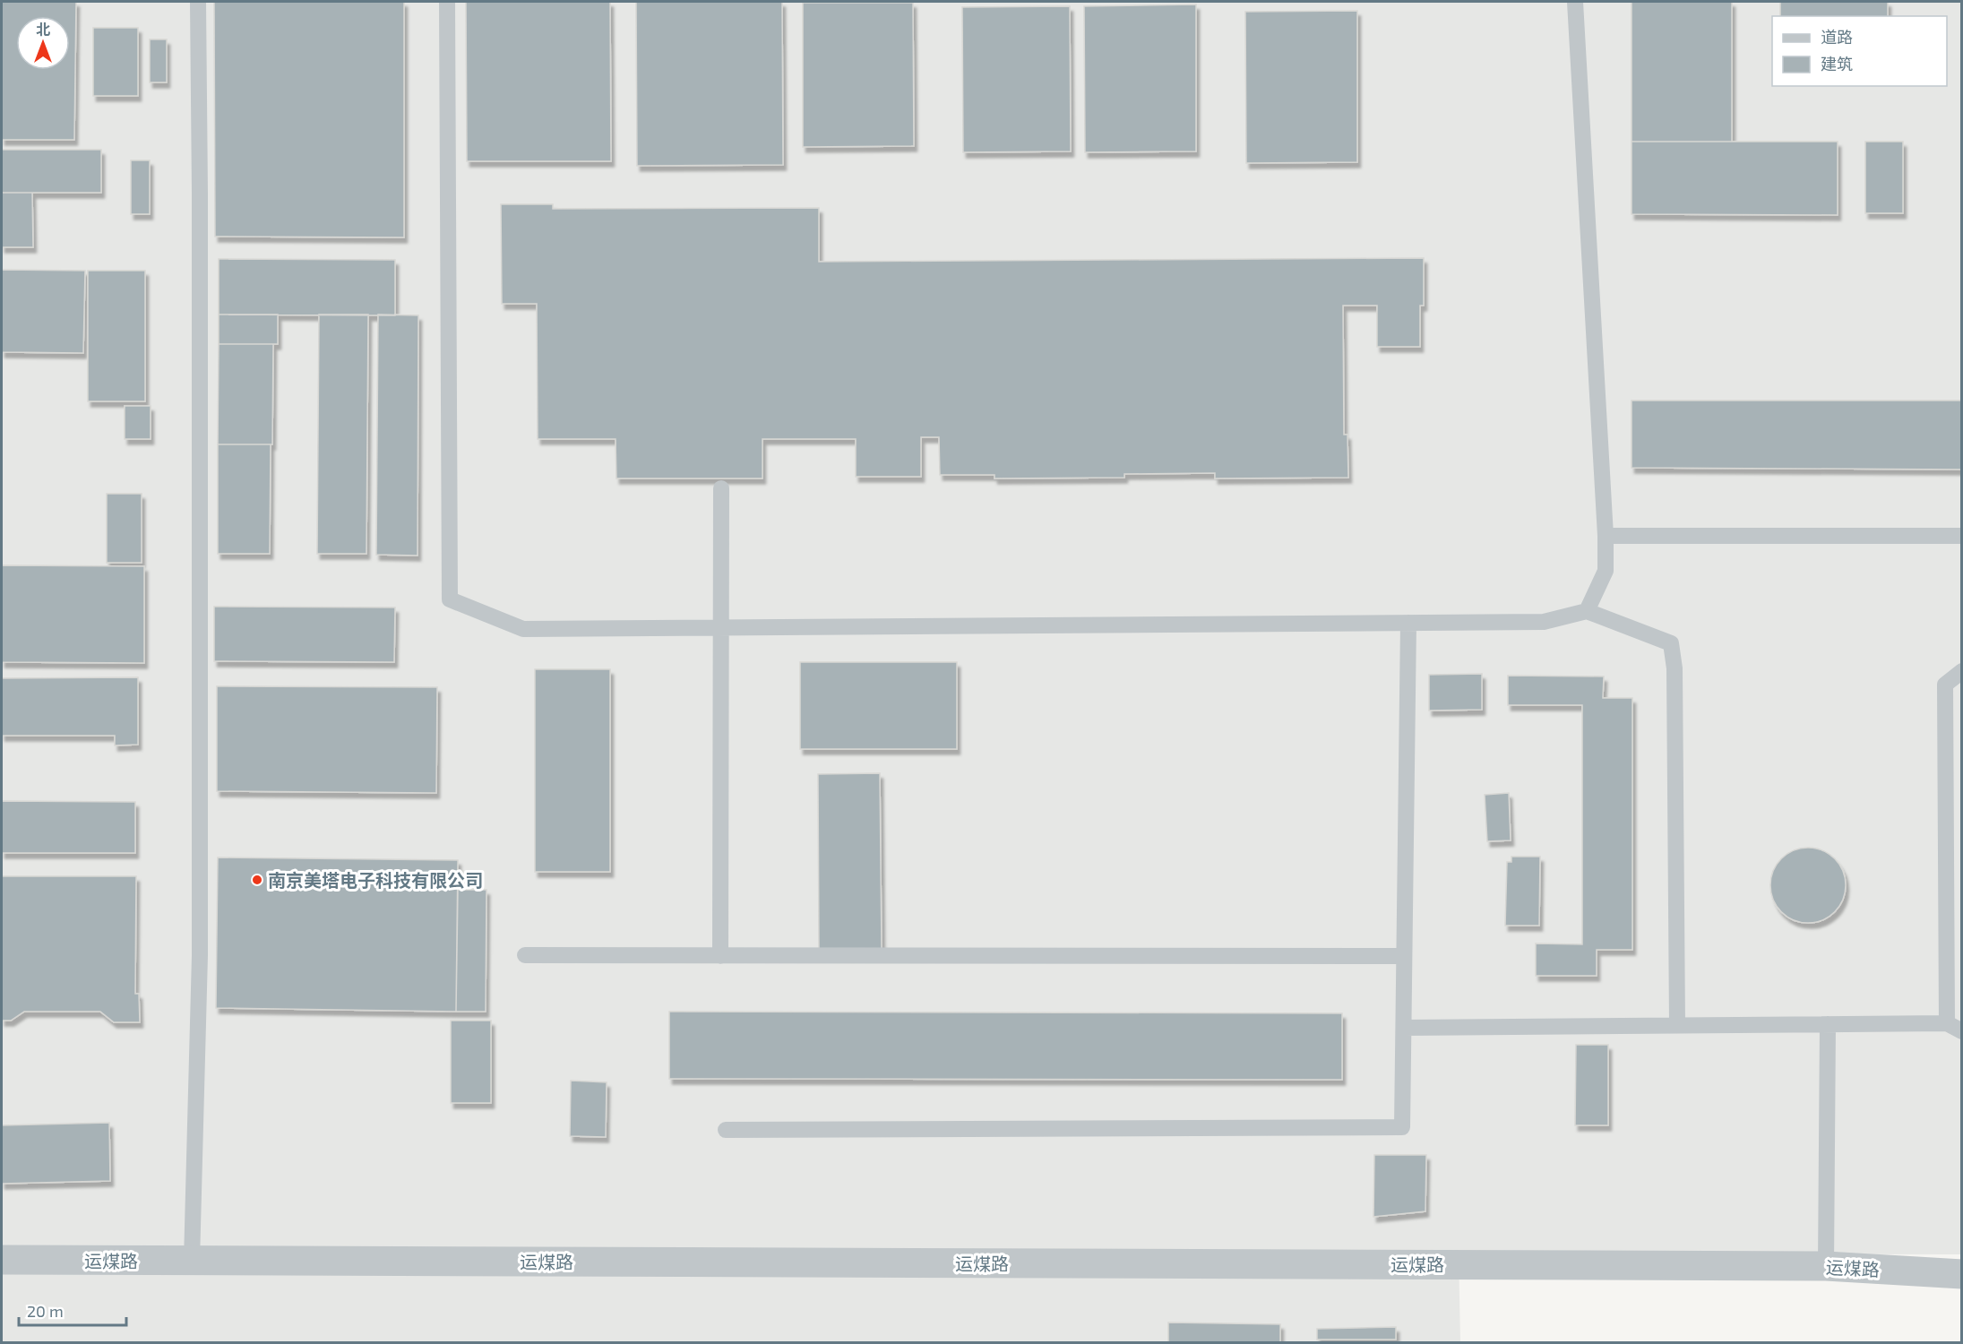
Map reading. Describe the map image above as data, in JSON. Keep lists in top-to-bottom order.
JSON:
{
  "streets": {
    "street": ["运煤路"]
  },
  "places": ["南京美塔电子科技有限公司"],
  "legend": ["道路", "建筑"],
  "scale_bar": "20 m",
  "north": "top"
}
